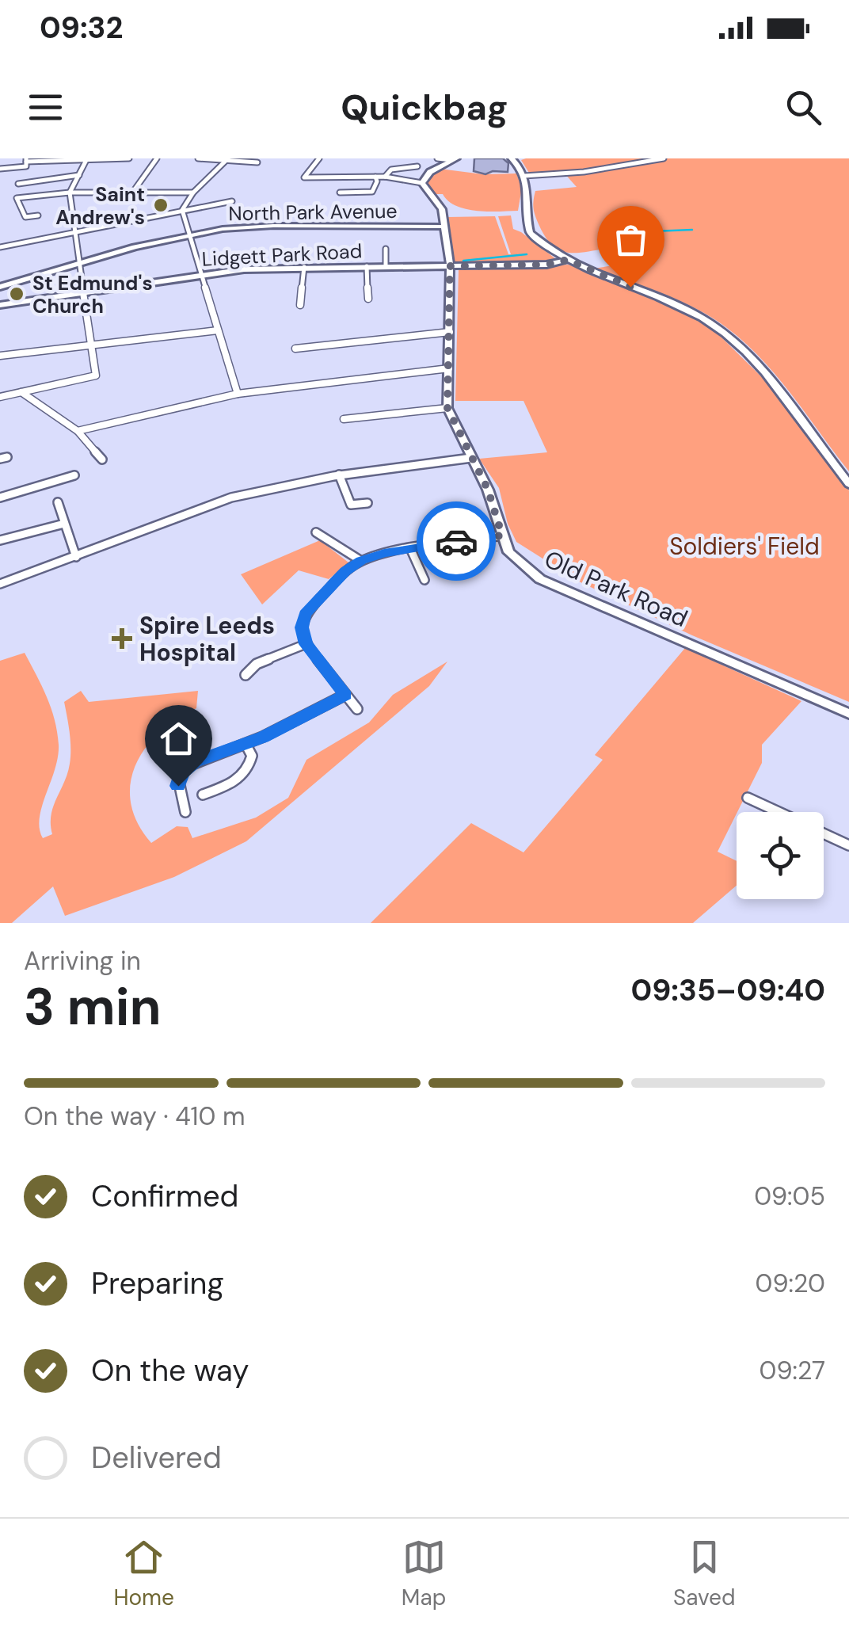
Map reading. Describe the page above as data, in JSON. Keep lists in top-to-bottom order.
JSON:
{
  "streets": {
    "street": ["North Park Avenue", "Lidgett Park Road", "Old Park Road"]
  },
  "crossings": [
    ["North Park Avenue", "Old Park Road"],
    ["Lidgett Park Road", "Old Park Road"]
  ],
  "parks": ["Soldiers' Field"],
  "places": {
    "other": ["Saint Andrew's", "St Edmund's Church"],
    "health": ["Spire Leeds Hospital"]
  },
  "page": {
    "status": "09:32",
    "header": "Quickbag",
    "heading": ["3 min", "Arriving in", "09:35–09:40"],
    "bar": "On the way · 410 m",
    "list": [
      ["Confirmed", "09:05"],
      ["Preparing", "09:20"],
      ["On the way", "09:27"],
      "Delivered"
    ],
    "tabs": ["Home", "Map", "Saved"]
  }
}
